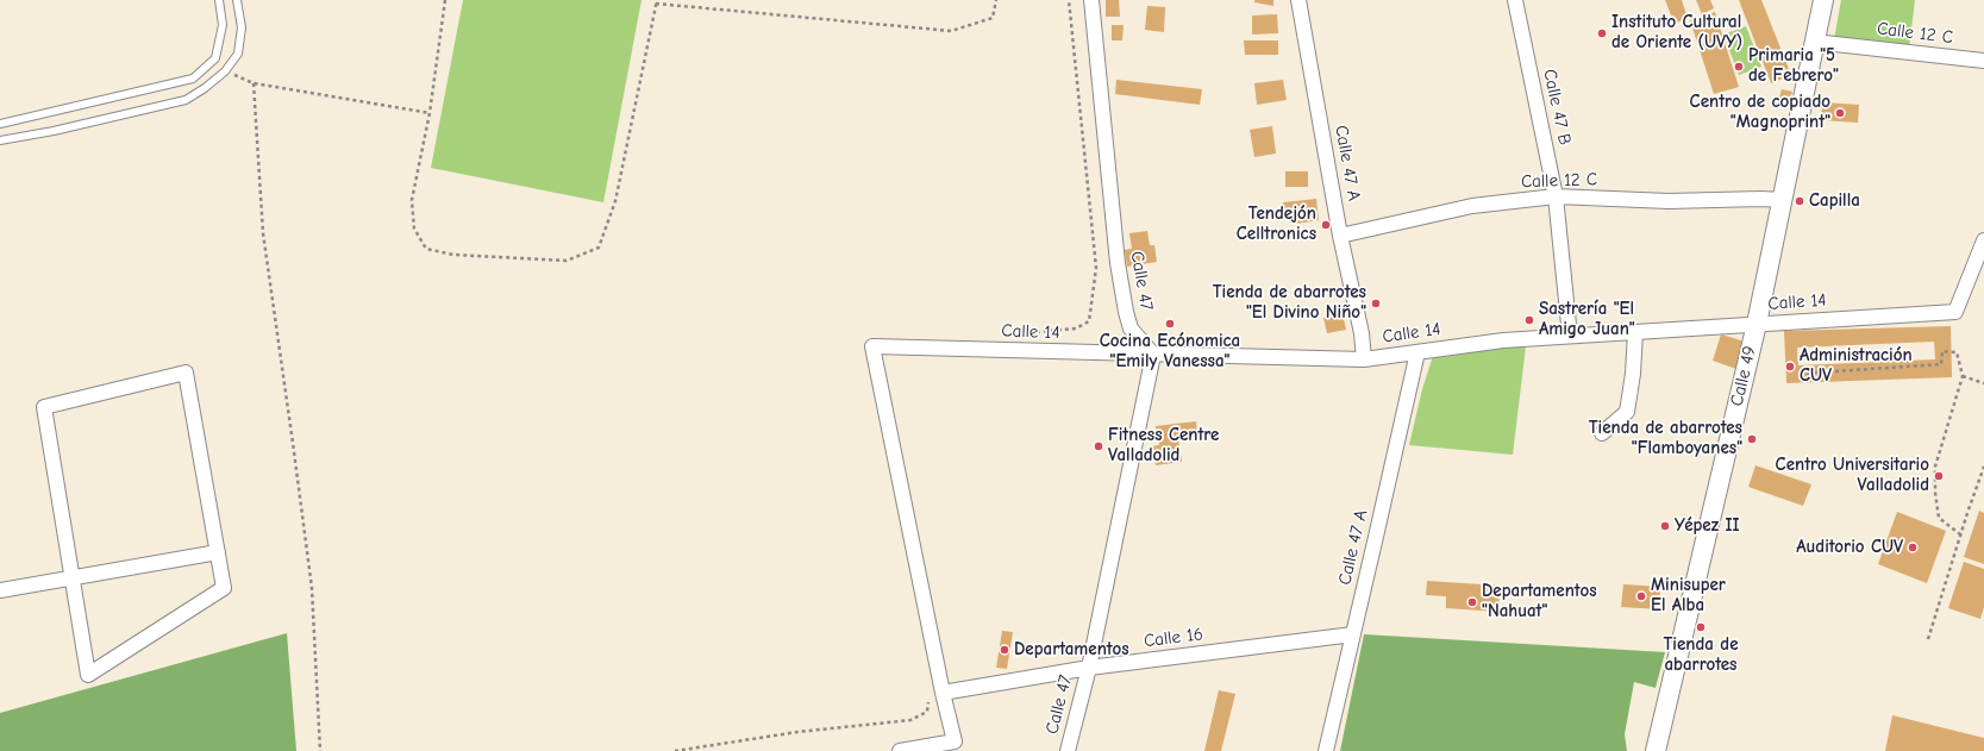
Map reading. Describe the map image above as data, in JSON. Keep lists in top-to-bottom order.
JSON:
{
  "streets": {
    "street": [
      "Calle 12 C",
      "Calle 47 B",
      "Calle 47 A",
      "Calle 47",
      "Calle 14",
      "Calle 49",
      "Calle 16"
    ]
  },
  "crossings": [
    ["Calle 12 C", "Calle 47 B"],
    ["Calle 12 C", "Calle 47 A"],
    ["Calle 12 C", "Calle 49"],
    ["Calle 47 B", "Calle 14"],
    ["Calle 47 A", "Calle 14"],
    ["Calle 47 A", "Calle 16"],
    ["Calle 47", "Calle 14"],
    ["Calle 47", "Calle 16"],
    ["Calle 14", "Calle 49"],
    ["Calle 14", "Calle 16"]
  ],
  "places": [
    "Instituto Cultural de Oriente (UVY)",
    "Primaria \"5 de Febrero\"",
    "Centro de copiado \"Magnoprint\"",
    "Capilla",
    "Tendejón Celltronics",
    "Tienda de abarrotes \"El Divino Niño\"",
    "Sastrería \"El Amigo Juan\"",
    "Cocina Ecónomica \"Emily Vanessa\"",
    "Administración CUV",
    "Tienda de abarrotes \"Flamboyanes\"",
    "Fitness Centre Valladolid",
    "Centro Universitario Valladolid",
    "Yépez II",
    "Auditorio CUV",
    "Minisuper El Alba",
    "Departamentos \"Nahuat\"",
    "Tienda de abarrotes",
    "Departamentos"
  ]
}
